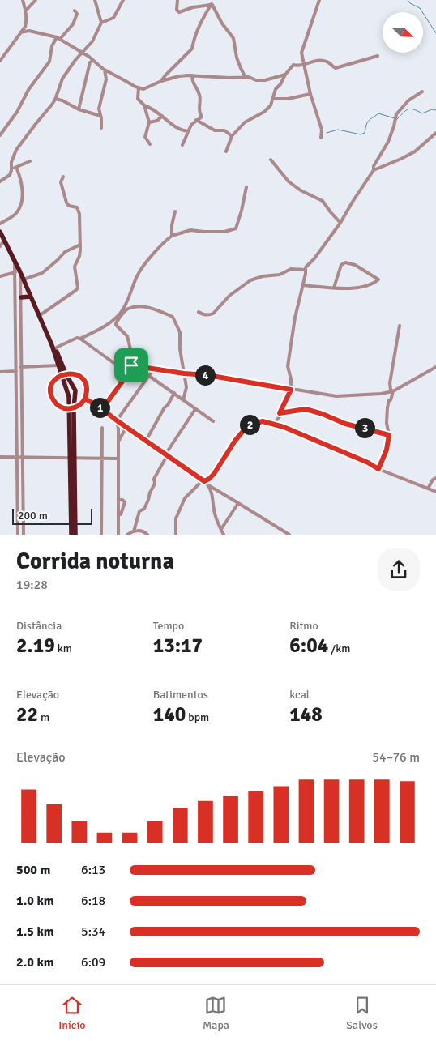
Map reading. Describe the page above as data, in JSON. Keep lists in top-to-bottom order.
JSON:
{
  "scale_bar": "200 m",
  "north": "bottom right",
  "page": {
    "pins": [
      "4",
      "1",
      "2",
      "3"
    ],
    "scale": "200 m",
    "heading": ["Corrida noturna", "19:28"],
    "stats": [
      ["Distância", "2.19 km"],
      ["Tempo", "13:17"],
      ["Ritmo", "6:04 /km"],
      ["Elevação", "22 m"],
      ["Batimentos", "140 bpm"],
      ["kcal", "148"]
    ],
    "chart": ["Elevação", "54–76 m"],
    "list": [
      {
        "name": "500 m",
        "note": "6:13"
      },
      {
        "name": "1.0 km",
        "note": "6:18"
      },
      {
        "name": "1.5 km",
        "note": "5:34"
      },
      {
        "name": "2.0 km",
        "note": "6:09"
      }
    ],
    "tabs": ["Início", "Mapa", "Salvos"]
  }
}
